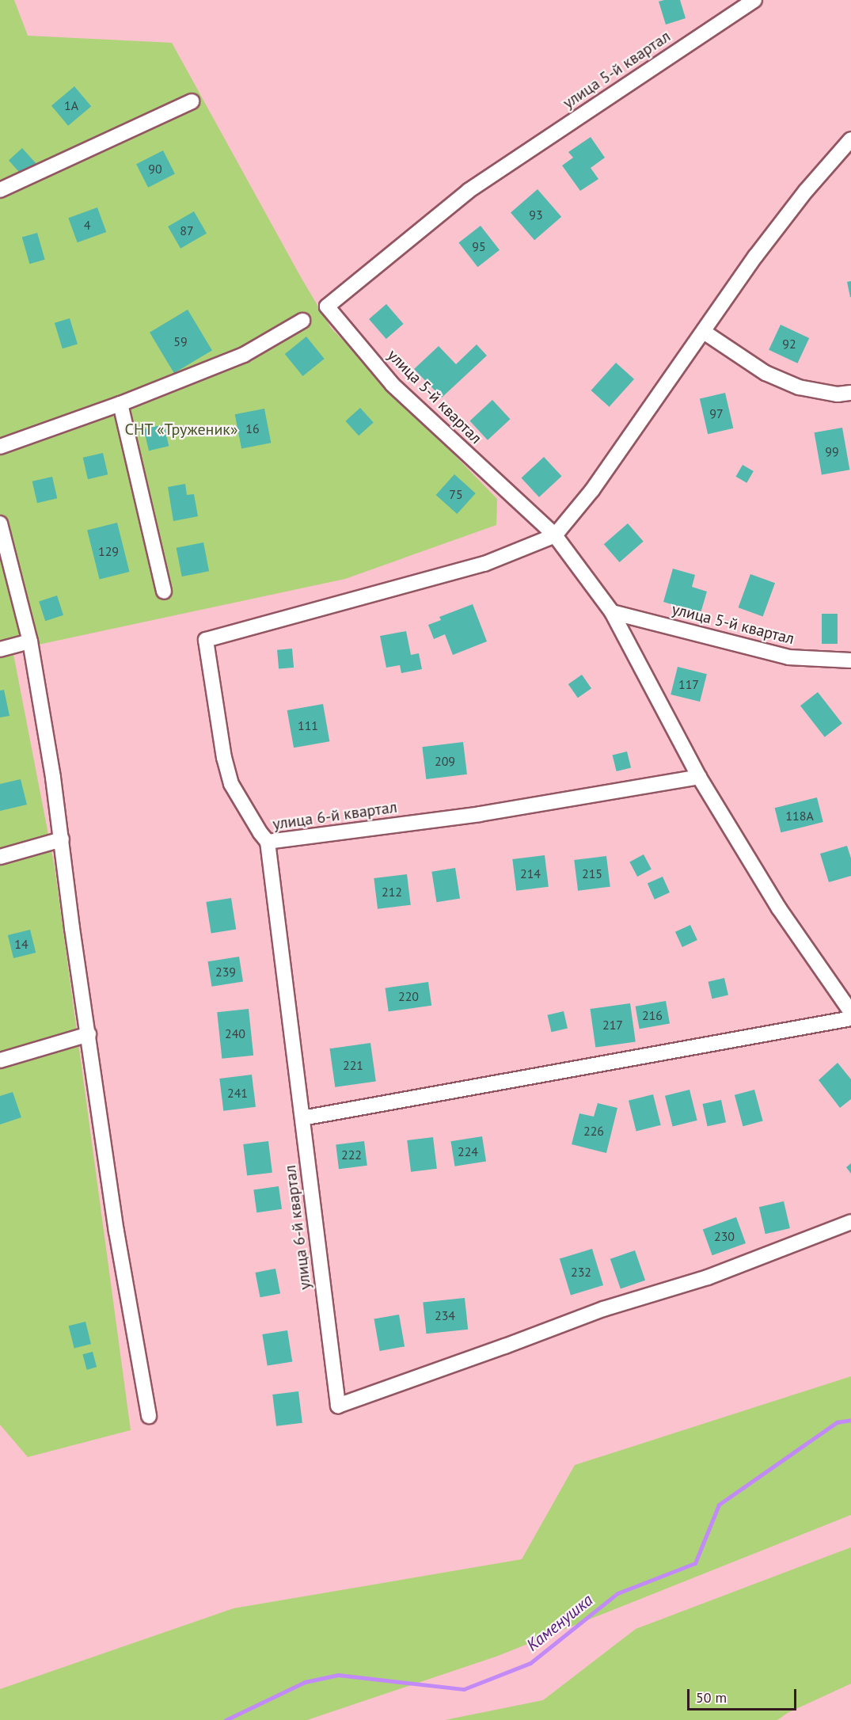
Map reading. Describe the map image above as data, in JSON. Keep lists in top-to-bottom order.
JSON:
{
  "streets": {
    "street": ["улица 5-й квартал", "улица 6-й квартал"]
  },
  "water": ["Каменушка"],
  "parks": ["СНТ «Труженик»"],
  "house_numbers": [
    "1А",
    "90",
    "93",
    "4",
    "87",
    "95",
    "59",
    "92",
    "97",
    "16",
    "99",
    "75",
    "129",
    "117",
    "111",
    "209",
    "118А",
    "214",
    "215",
    "212",
    "14",
    "239",
    "220",
    "216",
    "217",
    "240",
    "221",
    "241",
    "226",
    "224",
    "222",
    "230",
    "232",
    "234"
  ],
  "scale_bar": "50 m"
}
